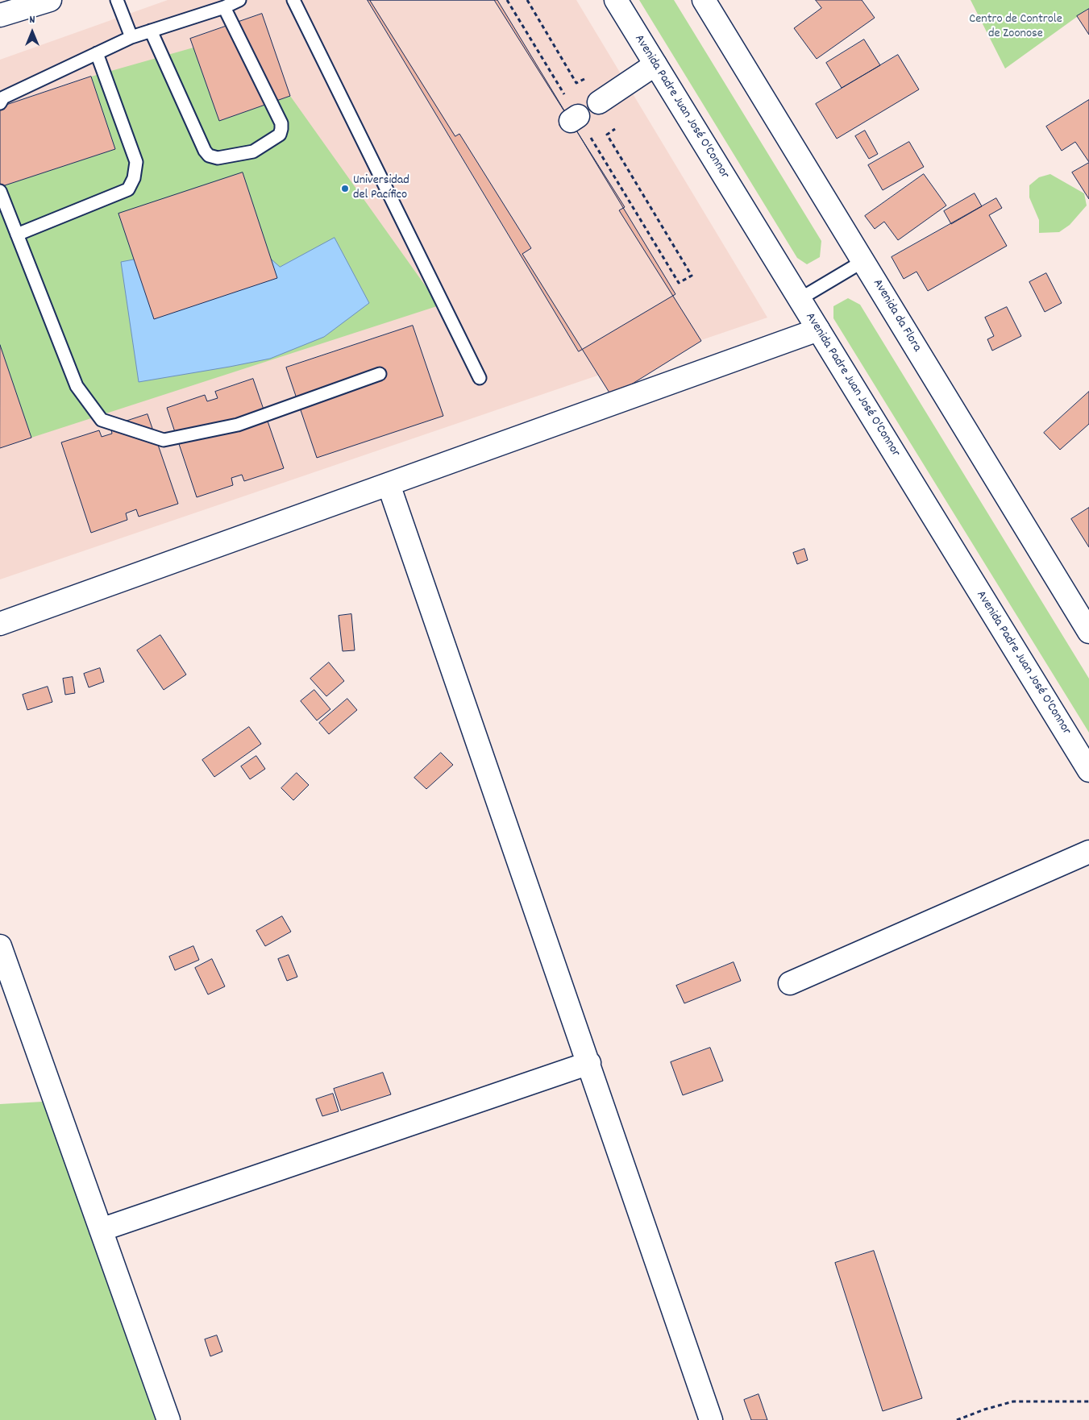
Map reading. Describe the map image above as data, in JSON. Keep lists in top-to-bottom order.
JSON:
{
  "streets": {
    "street": ["Avenida Padre Juan José O'Connor", "Avenida da Flora"]
  },
  "parks": ["Centro de Controle de Zoonose"],
  "places": ["Universidad del Pacífico"],
  "north": "top"
}
